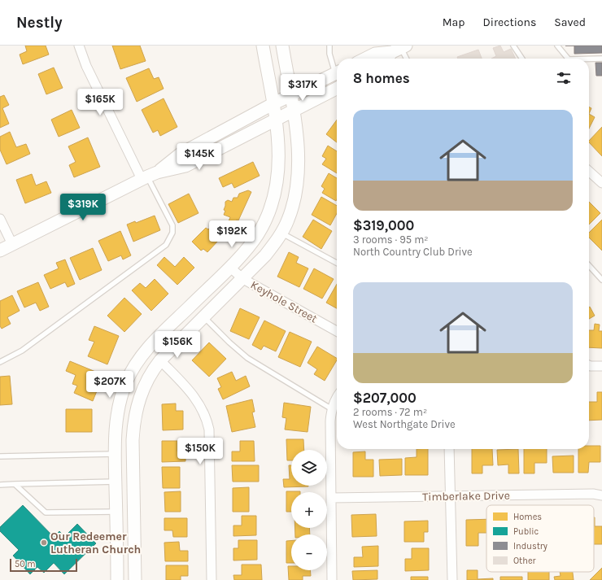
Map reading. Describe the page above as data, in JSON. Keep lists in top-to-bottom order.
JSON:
{
  "streets": {
    "street": ["Keyhole Street", "Timberlake Drive"]
  },
  "places": ["Our Redeemer Lutheran Church"],
  "legend": [
    "Homes",
    "Public",
    "Industry",
    "Other"
  ],
  "scale_bar": "50 m",
  "page": {
    "header": "Nestly",
    "nav": ["Map", "Directions", "Saved"],
    "heading": "8 homes",
    "price": [
      "$317K",
      "$165K",
      "$145K",
      "$319K",
      "$192K",
      "$156K",
      "$207K",
      "$150K"
    ],
    "list": [
      {
        "name": "$319,000",
        "note": "3 rooms · 95 m² · North Country Club Drive"
      },
      {
        "name": "$207,000",
        "note": "2 rooms · 72 m² · West Northgate Drive"
      }
    ],
    "map_buttons": ["+", "−"],
    "scale": "50 m"
  }
}
